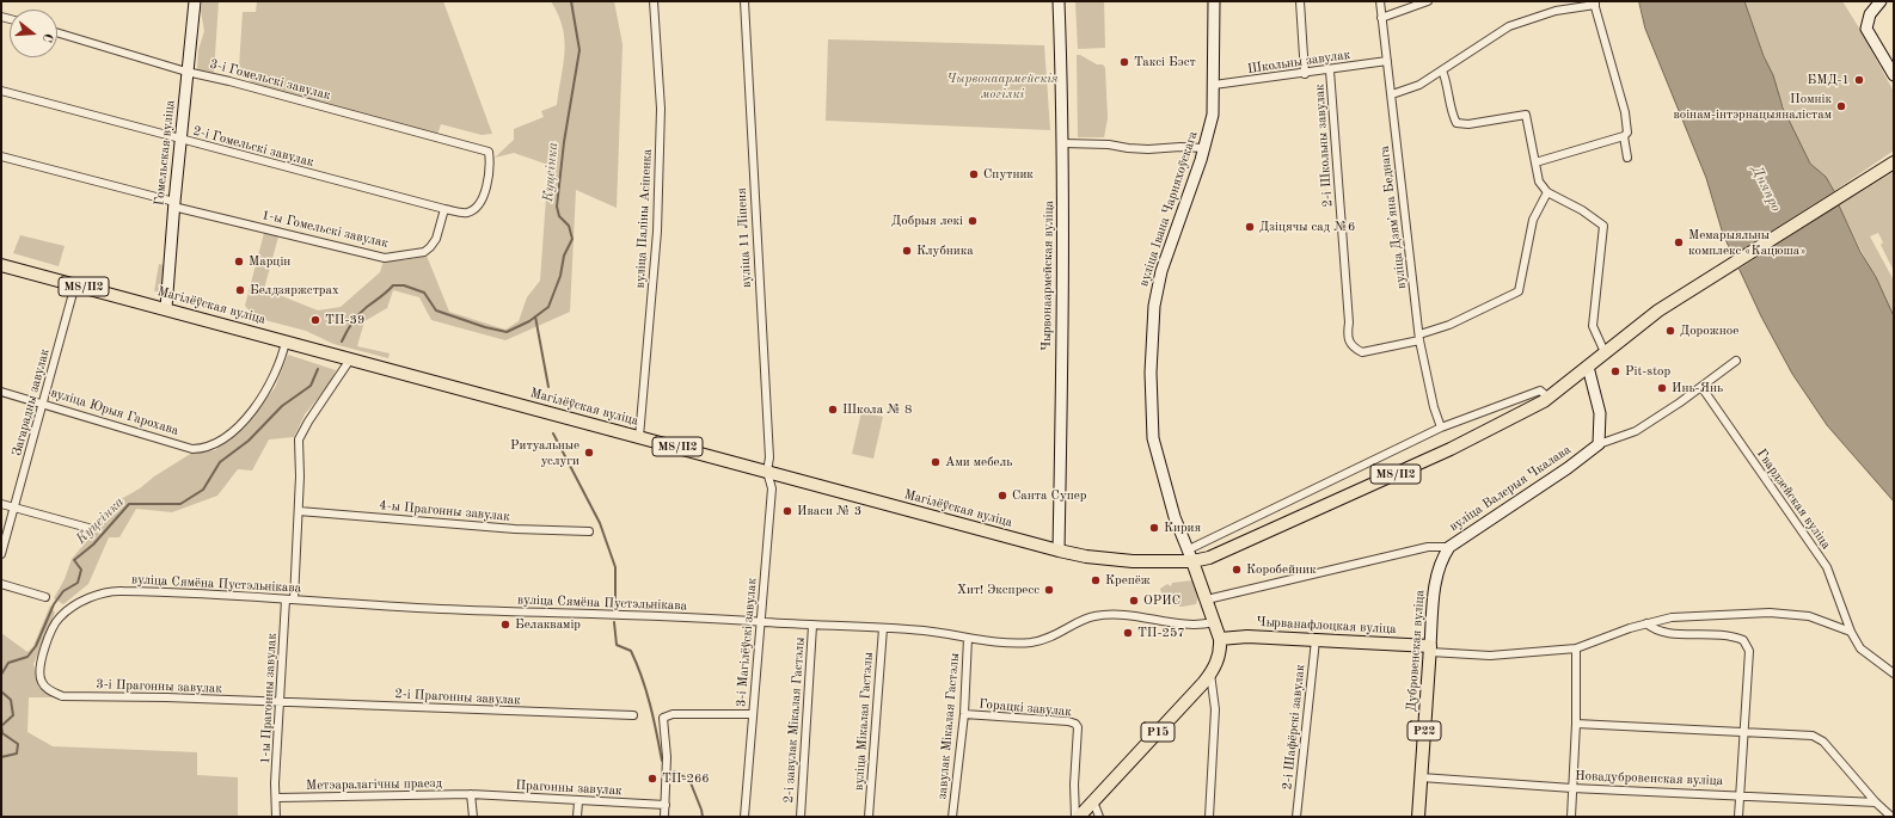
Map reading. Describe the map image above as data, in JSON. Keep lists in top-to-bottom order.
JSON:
{
  "streets": {
    "main road": [
      "Гомельская вуліца",
      "вуліца Івана Чарняхоўскага",
      "Чырвонаармейская вуліца",
      "М8/П2",
      "Магілёўская вуліца",
      "вуліца Валерыя Чкалава",
      "Чырванафлоцкая вуліца",
      "Дубровенская вуліца",
      "Р22",
      "Р15"
    ],
    "street": [
      "Школьны завулак",
      "3-і Гомельскі завулак",
      "2-і Школьны завулак",
      "2-і Гомельскі завулак",
      "вуліца Дзямʼяна Беднага",
      "вуліца Паліны Асіпенка",
      "1-ы Гомельскі завулак",
      "вуліца 11 Ліпеня",
      "Загарадны завулак",
      "вуліца Юрыя Гарохава",
      "Гвардзейская вуліца",
      "4-ы Прагонны завулак",
      "вуліца Сямёна Пустэльнікава",
      "3-і Магілёўскі завулак",
      "3-і Прагонны завулак",
      "2-і Прагонны завулак",
      "1-ы Прагонны завулак",
      "Горацкі завулак",
      "2-і завулак Мікалая Гастэлы",
      "вуліца Мікалая Гастэлы",
      "завулак Мікалая Гастэлы",
      "2-і Шафёрскі завулак",
      "Новадубровенская вуліца",
      "Метэаралагічны праезд",
      "Прагонны завулак"
    ]
  },
  "crossings": [
    ["Школьны завулак", "2-і Школьны завулак"],
    ["Школьны завулак", "вуліца Івана Чарняхоўскага"],
    ["Школьны завулак", "вуліца Дзямʼяна Беднага"],
    ["3-і Гомельскі завулак", "2-і Гомельскі завулак"],
    ["3-і Гомельскі завулак", "Гомельская вуліца"],
    ["2-і Школьны завулак", "вуліца Дзямʼяна Беднага"],
    ["2-і Гомельскі завулак", "Гомельская вуліца"],
    ["2-і Гомельскі завулак", "1-ы Гомельскі завулак"],
    ["Гомельская вуліца", "1-ы Гомельскі завулак"],
    ["Гомельская вуліца", "Магілёўская вуліца"],
    ["вуліца Івана Чарняхоўскага", "М8/П2"],
    ["вуліца Івана Чарняхоўскага", "Магілёўская вуліца"],
    ["вуліца Івана Чарняхоўскага", "Р15"],
    ["вуліца Паліны Асіпенка", "Магілёўская вуліца"],
    ["вуліца 11 Ліпеня", "Магілёўская вуліца"],
    ["вуліца 11 Ліпеня", "3-і Магілёўскі завулак"],
    ["Чырвонаармейская вуліца", "Магілёўская вуліца"],
    ["М8/П2", "Магілёўская вуліца"],
    ["М8/П2", "Р15"],
    ["Магілёўская вуліца", "Загарадны завулак"],
    ["Магілёўская вуліца", "вуліца Юрыя Гарохава"],
    ["Магілёўская вуліца", "3-і Магілёўскі завулак"],
    ["Магілёўская вуліца", "Р15"],
    ["Загарадны завулак", "вуліца Юрыя Гарохава"],
    ["вуліца Валерыя Чкалава", "Гвардзейская вуліца"],
    ["вуліца Валерыя Чкалава", "Дубровенская вуліца"],
    ["вуліца Валерыя Чкалава", "Р15"],
    ["Гвардзейская вуліца", "Чырванафлоцкая вуліца"],
    ["вуліца Сямёна Пустэльнікава", "3-і Магілёўскі завулак"],
    ["вуліца Сямёна Пустэльнікава", "3-і Прагонны завулак"],
    ["вуліца Сямёна Пустэльнікава", "1-ы Прагонны завулак"],
    ["вуліца Сямёна Пустэльнікава", "2-і завулак Мікалая Гастэлы"],
    ["вуліца Сямёна Пустэльнікава", "вуліца Мікалая Гастэлы"],
    ["вуліца Сямёна Пустэльнікава", "завулак Мікалая Гастэлы"],
    ["вуліца Сямёна Пустэльнікава", "Р15"],
    ["Чырванафлоцкая вуліца", "Дубровенская вуліца"],
    ["Чырванафлоцкая вуліца", "2-і Шафёрскі завулак"],
    ["Чырванафлоцкая вуліца", "Р15"],
    ["Дубровенская вуліца", "Новадубровенская вуліца"],
    ["3-і Прагонны завулак", "2-і Прагонны завулак"],
    ["3-і Прагонны завулак", "1-ы Прагонны завулак"],
    ["2-і Прагонны завулак", "1-ы Прагонны завулак"],
    ["1-ы Прагонны завулак", "Метэаралагічны праезд"],
    ["Горацкі завулак", "завулак Мікалая Гастэлы"],
    ["Горацкі завулак", "Р15"],
    ["Метэаралагічны праезд", "Прагонны завулак"]
  ],
  "water": ["Куцеінка", "Дняпро"],
  "parks": ["Чырвонаармейскія могілкі"],
  "places": [
    "Таксі Бэст",
    "БМД-1",
    "Помнік воінам-інтэрнацыяналістам",
    "Спутник",
    "Добрыя лекі",
    "Дзіцячы сад №6",
    "Мемарыяльны комплекс «Кацюша»",
    "Клубника",
    "Марцін",
    "Белдзяржстрах",
    "ТП-39",
    "Дорожное",
    "Pit-stop",
    "Инь-Янь",
    "Школа № 8",
    "Ритуальные услуги",
    "Ами мебель",
    "Санта Супер",
    "Иваси № 3",
    "Кирия",
    "Коробейник",
    "Крепёж",
    "Хит! Экспресс",
    "ОРИС",
    "Белаквамір",
    "ТП-257",
    "ТП-266"
  ],
  "north": "right"
}
